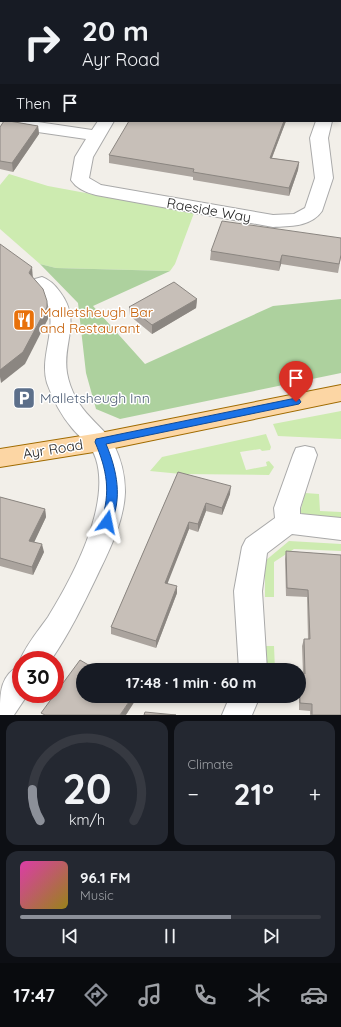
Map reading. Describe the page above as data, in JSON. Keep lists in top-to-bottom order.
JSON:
{
  "streets": {
    "main road": ["Ayr Road"],
    "street": ["Raeside Way"]
  },
  "places": {
    "restaurant": ["Malletsheugh Bar and Restaurant"],
    "parking": ["Malletsheugh Inn"]
  },
  "page": {
    "turn": ["20 m", "Ayr Road"],
    "then": "Then",
    "limit": "30",
    "trip": "17:48 · 1 min · 60 m",
    "tile": "Climate",
    "heat": ["−", "21°", "+"],
    "song": ["96.1 FM", "Music"],
    "tabs": "17:47",
    "gauge": ["20", "km/h"]
  }
}
